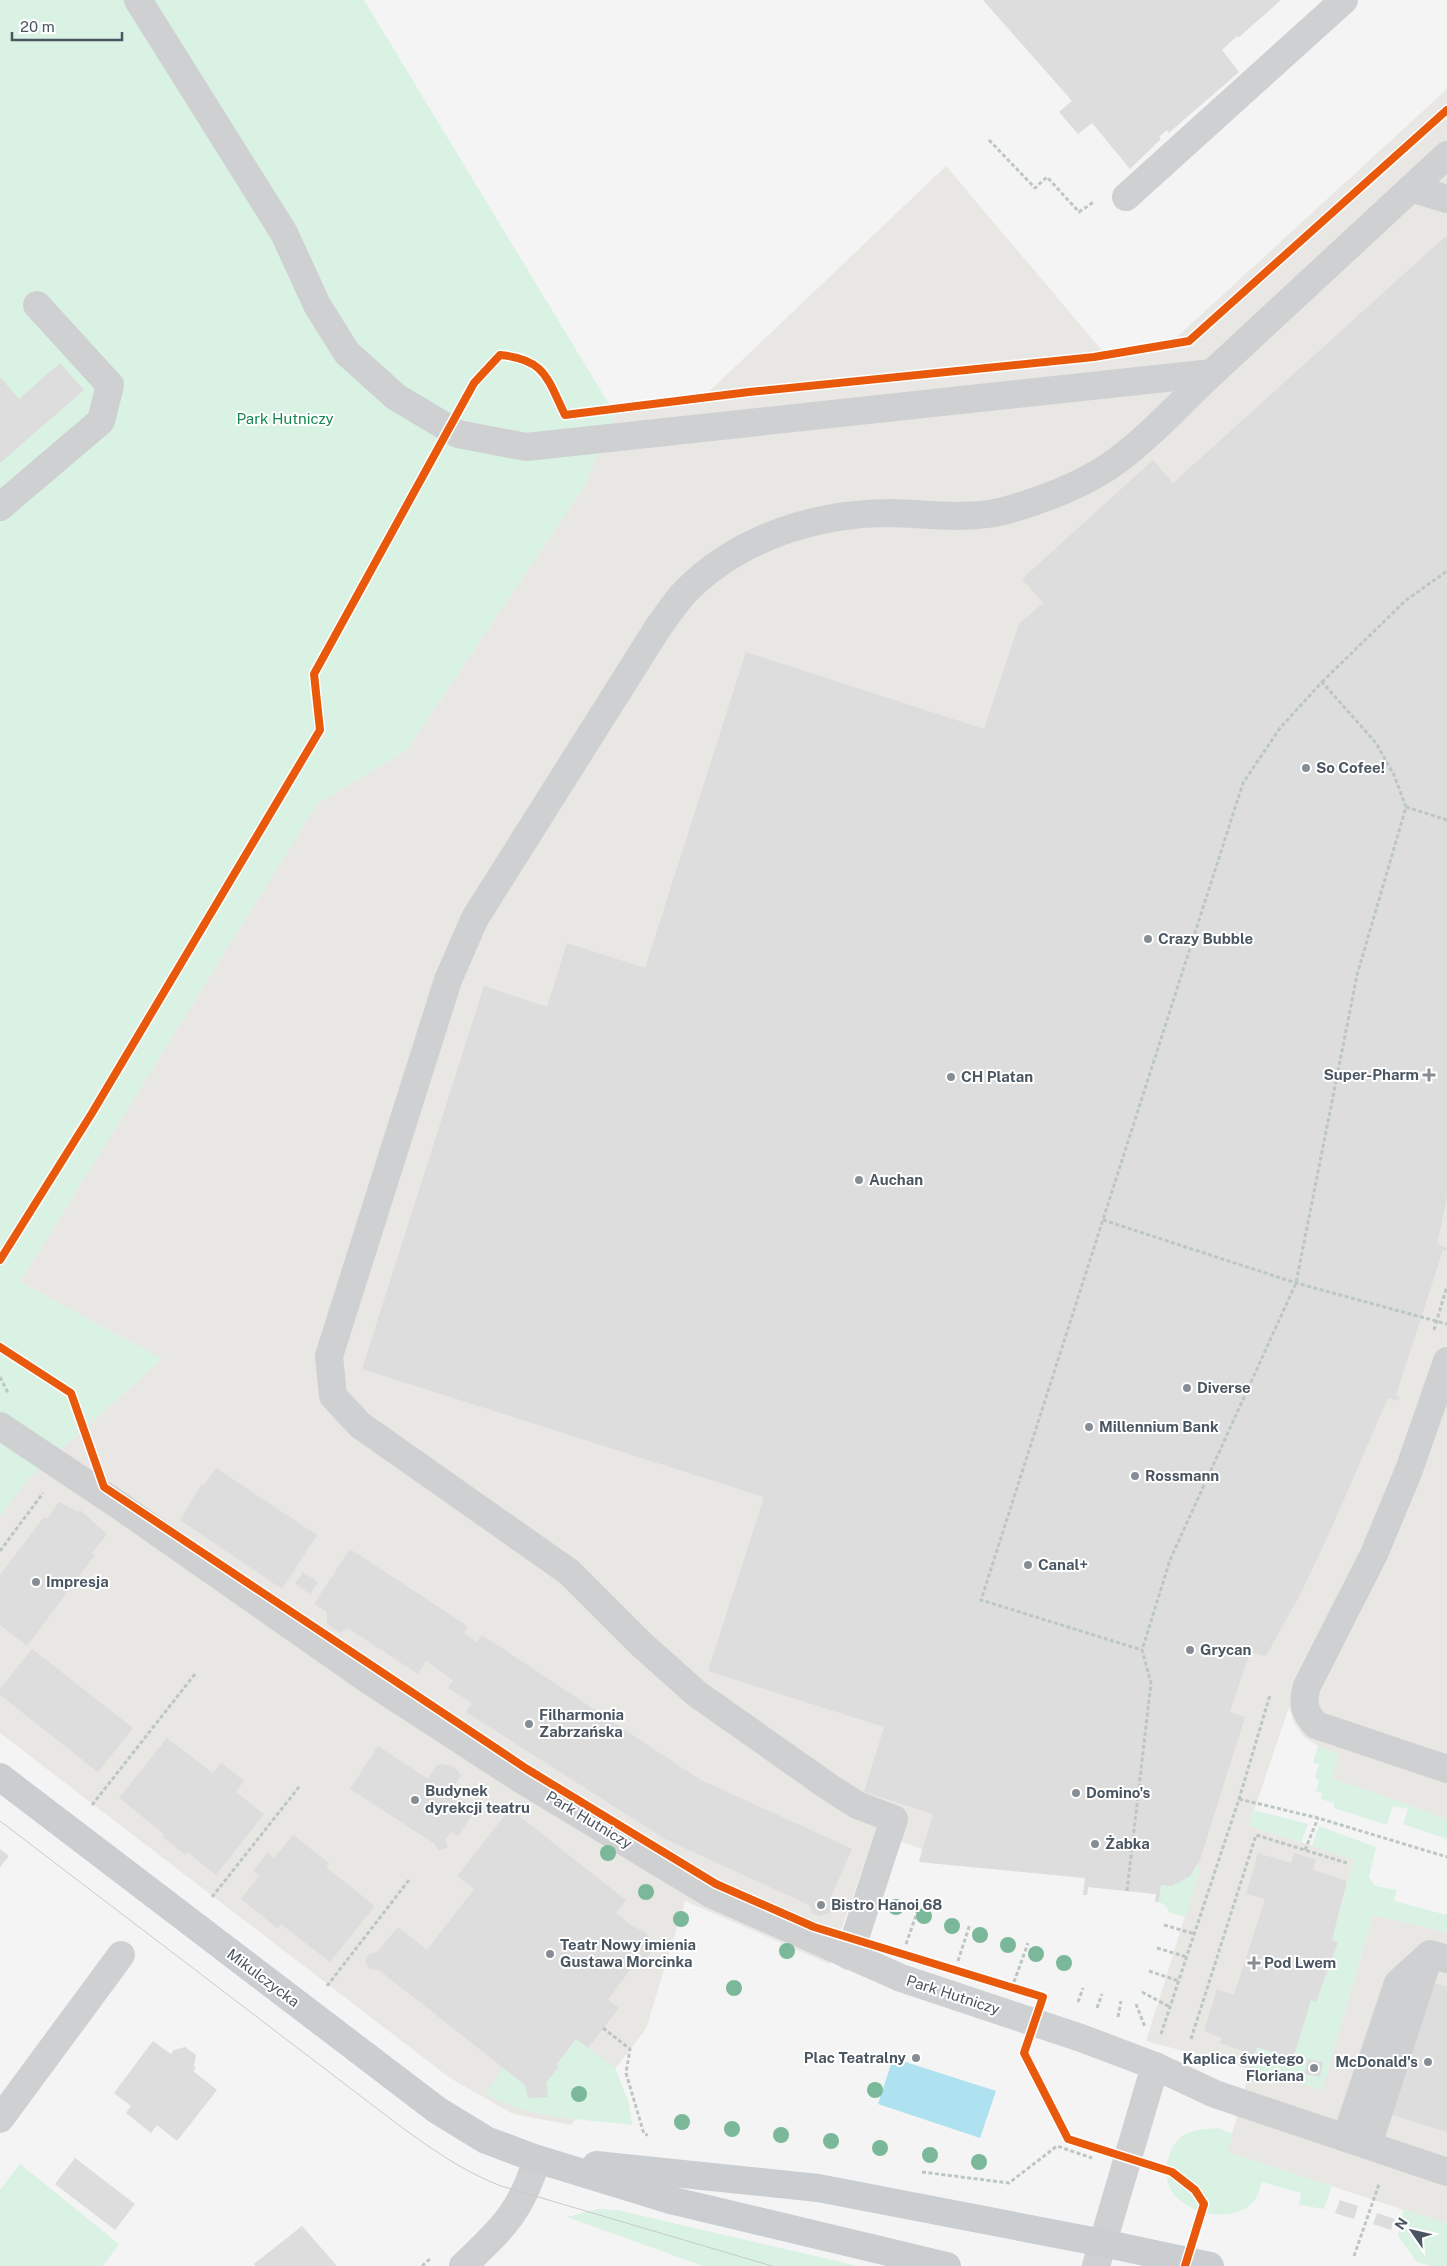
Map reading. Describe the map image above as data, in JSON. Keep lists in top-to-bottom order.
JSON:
{
  "streets": {
    "main road": ["Mikulczycka"],
    "street": ["Park Hutniczy"]
  },
  "parks": ["Park Hutniczy"],
  "places": {
    "other": [
      "So Cofee!",
      "Crazy Bubble",
      "CH Platan",
      "Auchan",
      "Diverse",
      "Millennium Bank",
      "Rossmann",
      "Canal+",
      "Impresja",
      "Grycan",
      "Filharmonia Zabrzańska",
      "Domino's",
      "Budynek dyrekcji teatru",
      "Żabka",
      "Bistro Hanoi 68",
      "Teatr Nowy imienia Gustawa Morcinka",
      "Plac Teatralny",
      "McDonald's",
      "Kaplica świętego Floriana"
    ],
    "health": ["Super-Pharm", "Pod Lwem"]
  },
  "scale_bar": "20 m",
  "north": "top left"
}
